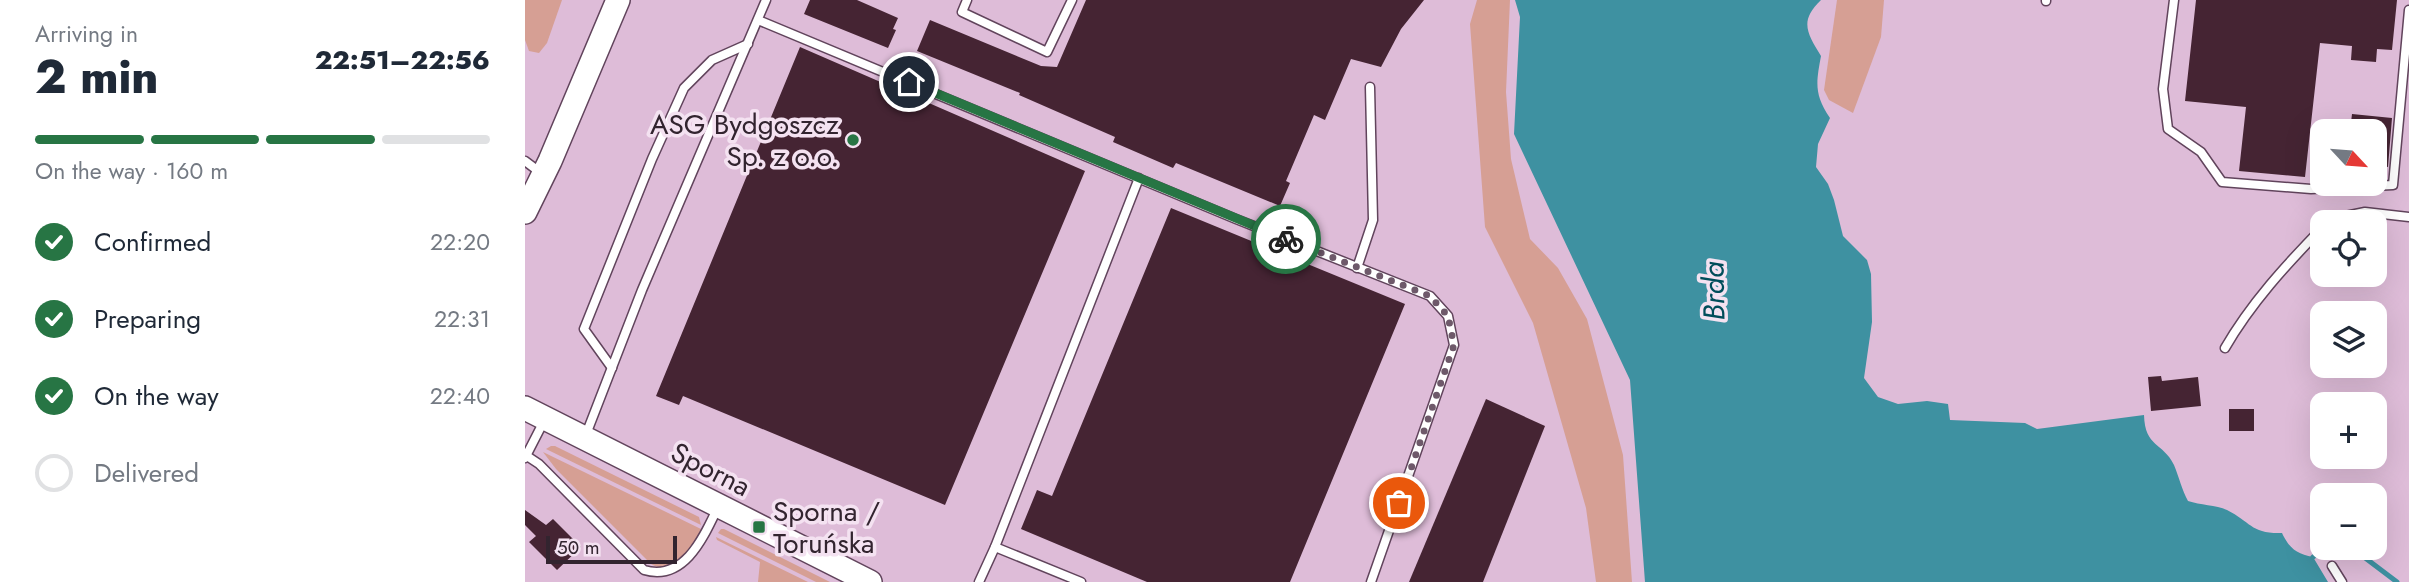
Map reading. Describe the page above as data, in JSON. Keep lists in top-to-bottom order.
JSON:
{
  "streets": {
    "street": ["Sporna"]
  },
  "water": ["Brda"],
  "places": {
    "other": ["ASG Bydgoszcz Sp. z o.o."],
    "transit": ["Sporna / Toruńska"]
  },
  "scale_bar": "50 m",
  "north": "bottom right",
  "page": {
    "heading": ["2 min", "Arriving in", "22:51–22:56"],
    "bar": "On the way · 160 m",
    "map_buttons": ["+", "−"],
    "list": [
      ["Confirmed", "22:20"],
      ["Preparing", "22:31"],
      ["On the way", "22:40"],
      "Delivered"
    ],
    "scale": "50 m"
  }
}
